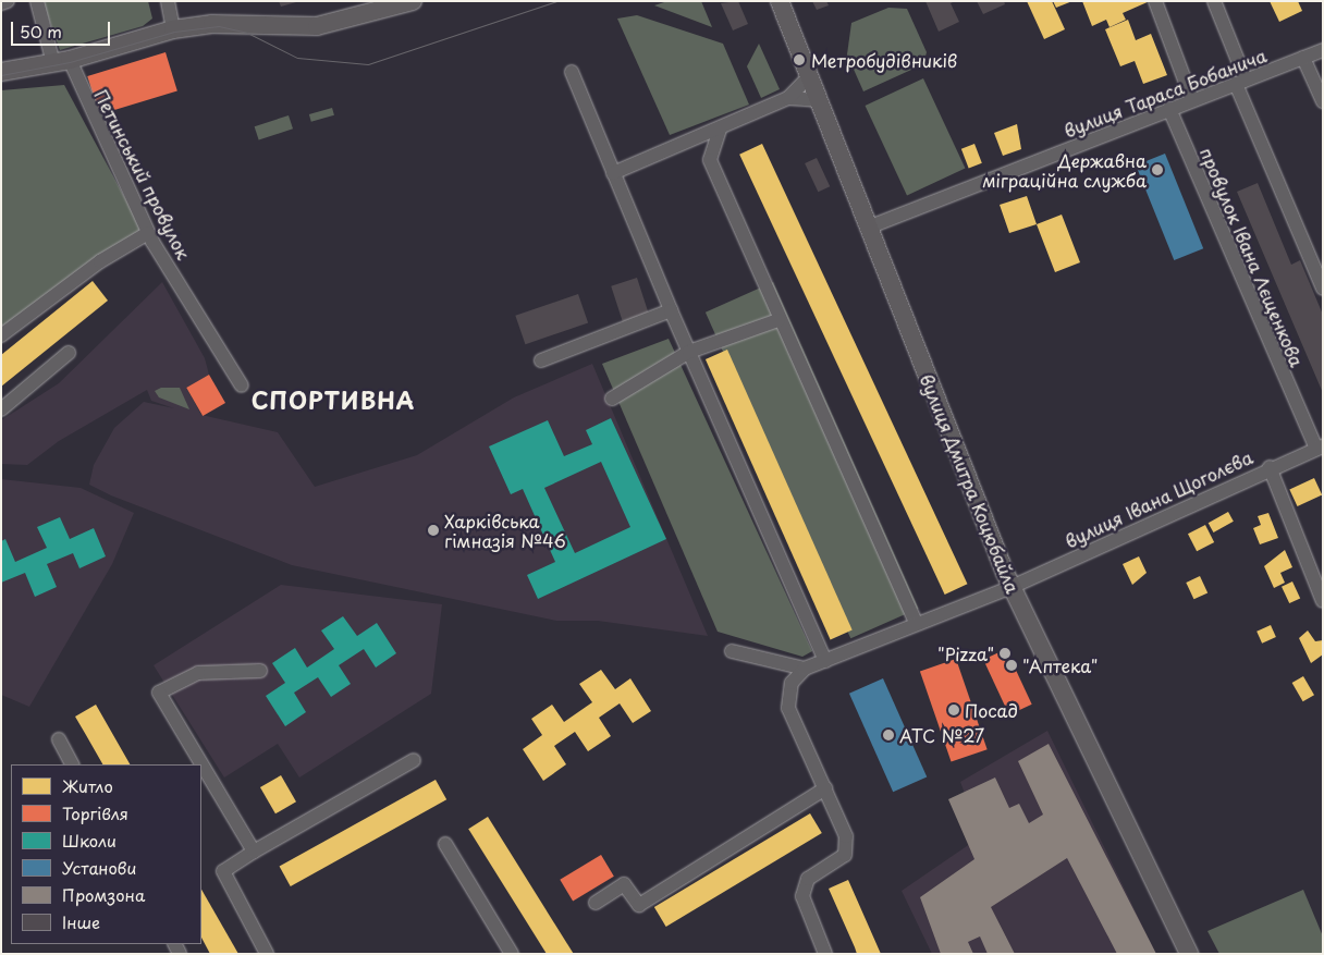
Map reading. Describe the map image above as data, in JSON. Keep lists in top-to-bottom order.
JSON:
{
  "streets": {
    "main road": ["вулиця Дмитра Коцюбайла"],
    "street": [
      "вулиця Тараса Бобанича",
      "Петинський провулок",
      "провулок Івана Лєщенкова",
      "вулиця Івана Щоголєва"
    ]
  },
  "crossings": [
    ["вулиця Тараса Бобанича", "провулок Івана Лєщенкова"],
    ["вулиця Тараса Бобанича", "вулиця Дмитра Коцюбайла"],
    ["провулок Івана Лєщенкова", "вулиця Івана Щоголєва"],
    ["вулиця Дмитра Коцюбайла", "вулиця Івана Щоголєва"]
  ],
  "districts": ["СПОРТИВНА"],
  "places": [
    "Метробудівників",
    "Державна міграційна служба",
    "Харківська гімназія №46",
    "\"Pizza\"",
    "\"Аптека\"",
    "Посад",
    "АТС №27"
  ],
  "legend": [
    "Житло",
    "Торгівля",
    "Школи",
    "Установи",
    "Промзона",
    "Інше"
  ],
  "scale_bar": "50 m"
}
